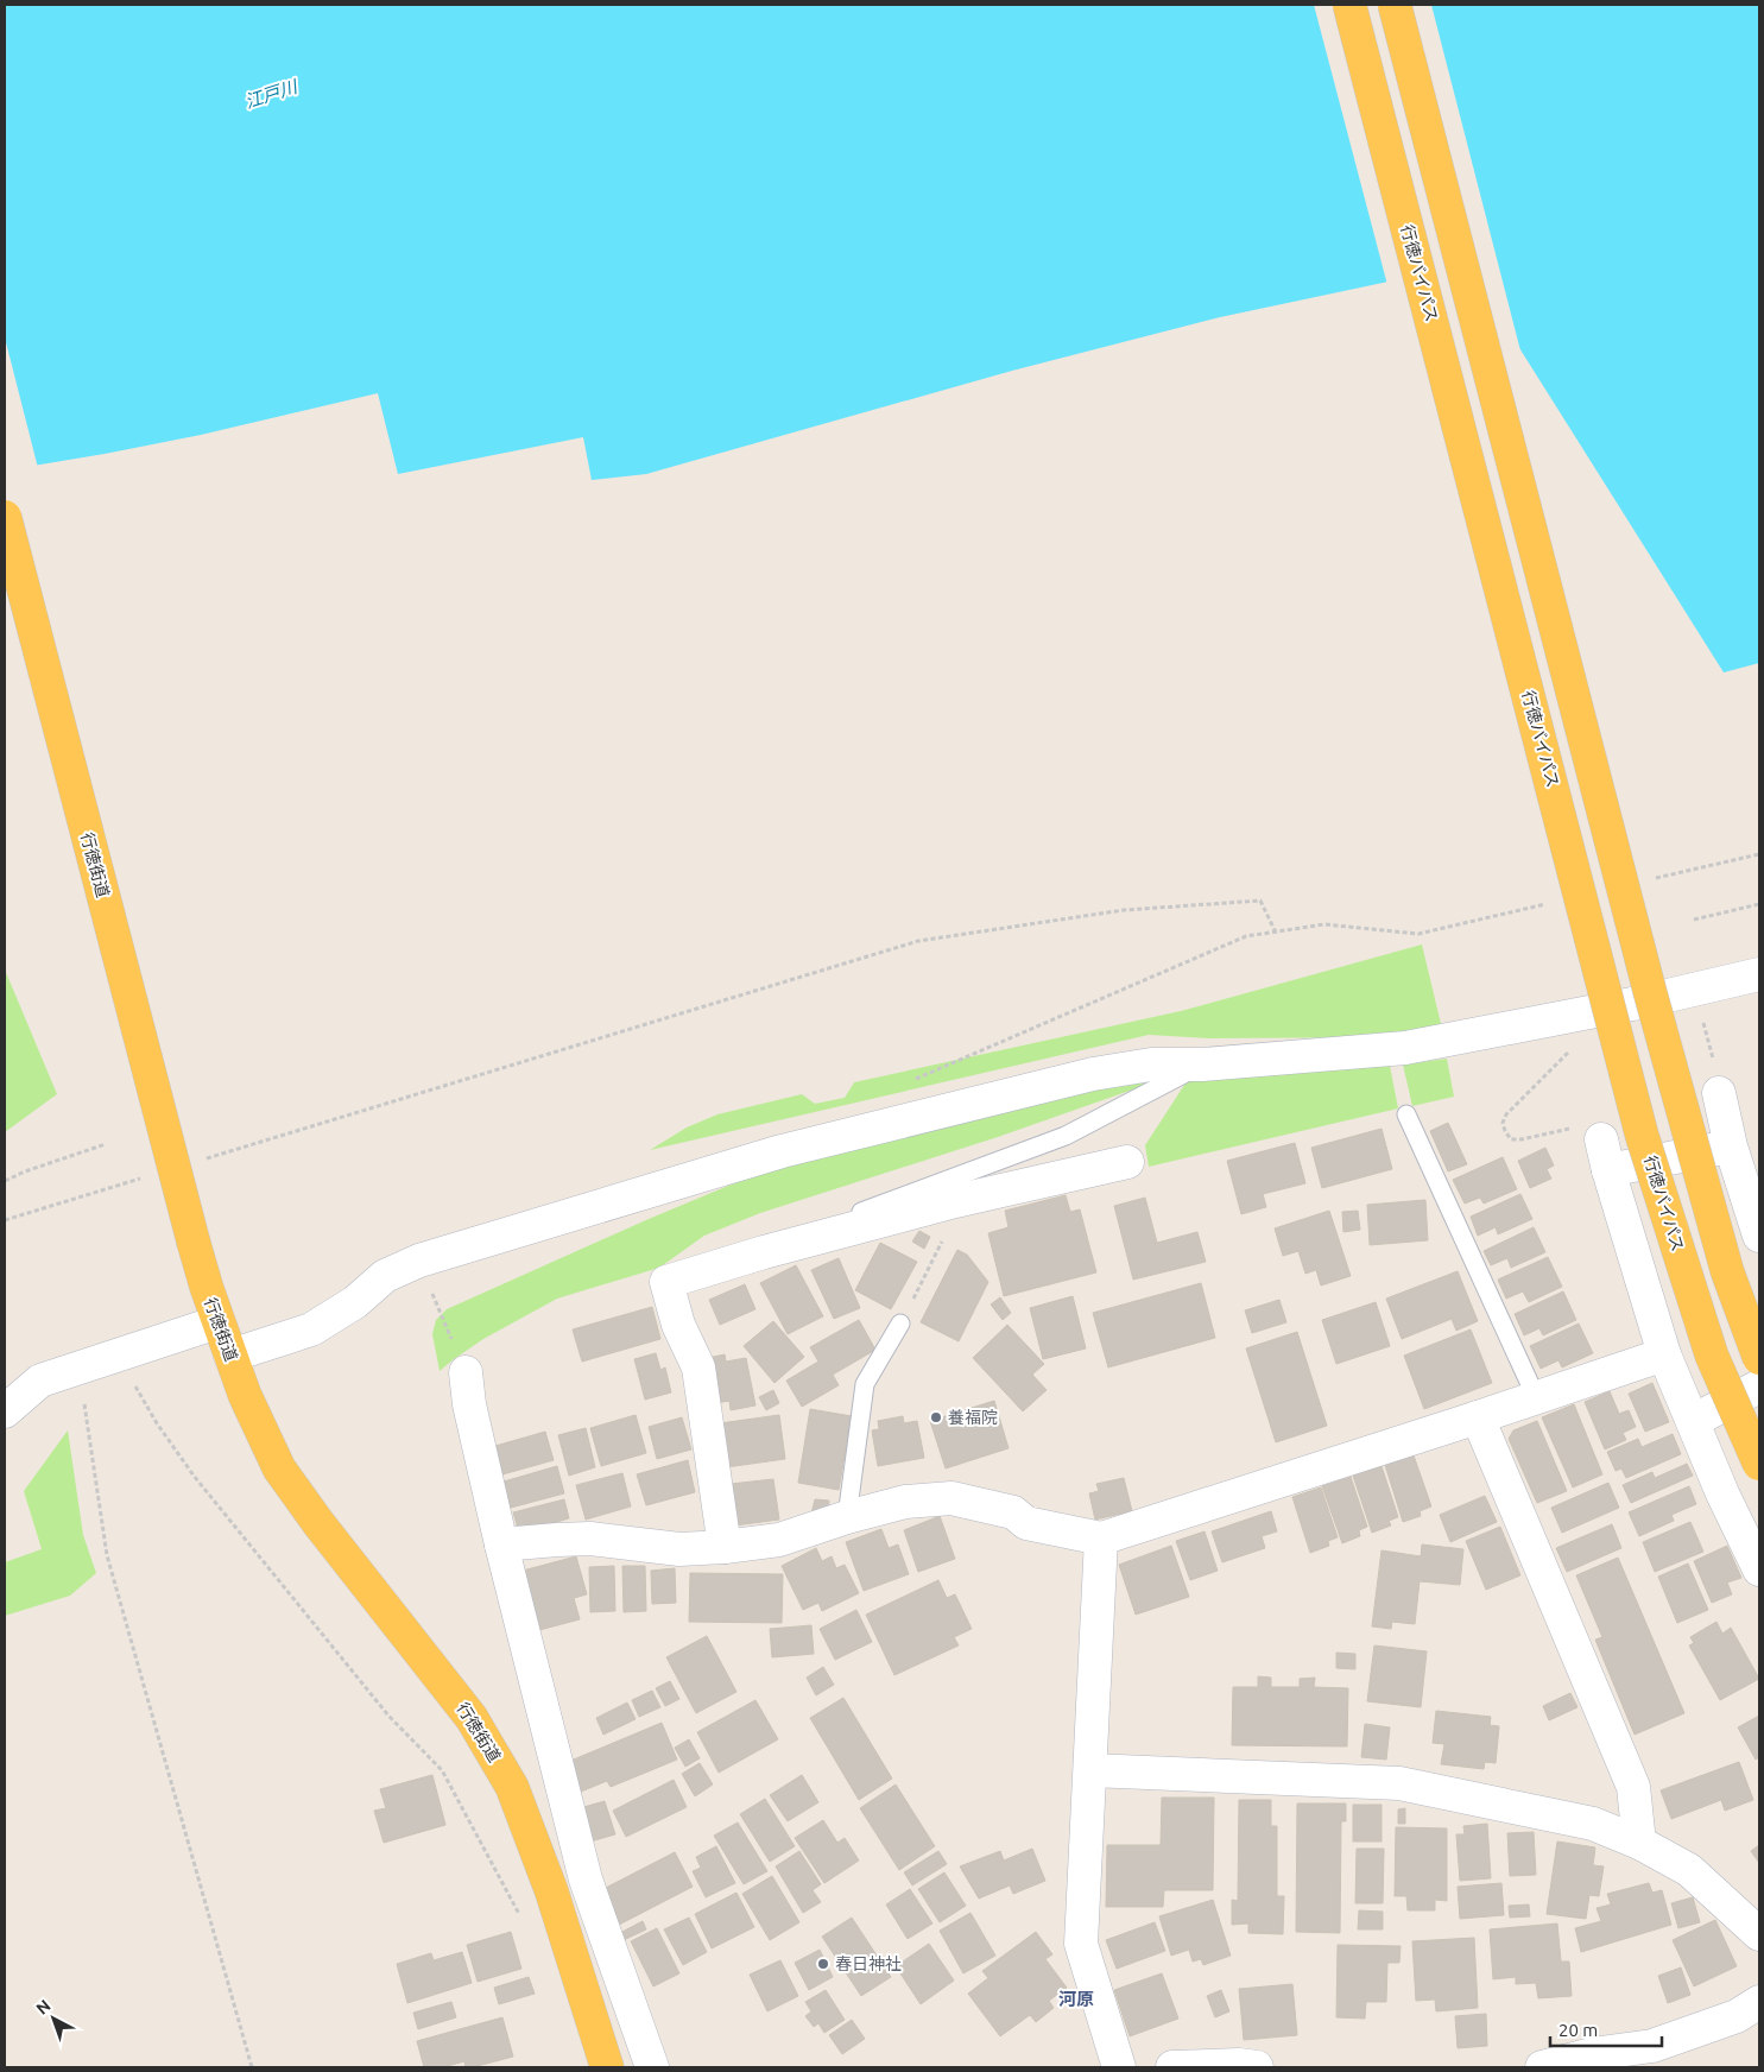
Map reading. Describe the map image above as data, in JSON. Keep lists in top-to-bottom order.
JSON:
{
  "streets": {
    "main road": ["行徳バイパス", "行徳街道"]
  },
  "districts": ["河原"],
  "water": ["江戸川"],
  "places": ["養福院", "春日神社"],
  "scale_bar": "20 m",
  "north": "top left"
}
